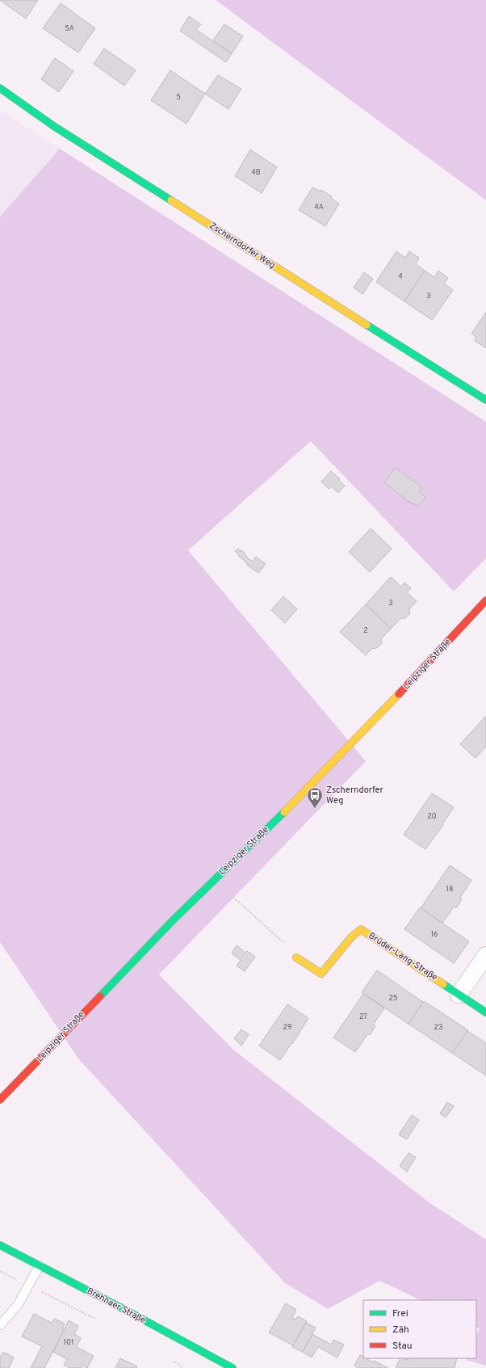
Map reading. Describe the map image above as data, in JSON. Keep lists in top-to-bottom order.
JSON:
{
  "streets": {
    "main road": [
      "Zscherndorfer Weg",
      "Leipziger Straße",
      "Brüder-Lang-Straße",
      "Brehnaer Straße"
    ]
  },
  "places": {
    "bus stop": ["Zscherndorfer Weg"]
  },
  "house_numbers": [
    "5A",
    "5",
    "4B",
    "4A",
    "4",
    "3",
    "3",
    "2",
    "20",
    "18",
    "16",
    "25",
    "27",
    "29",
    "23",
    "101"
  ],
  "legend": ["Frei", "Zäh", "Stau"]
}
